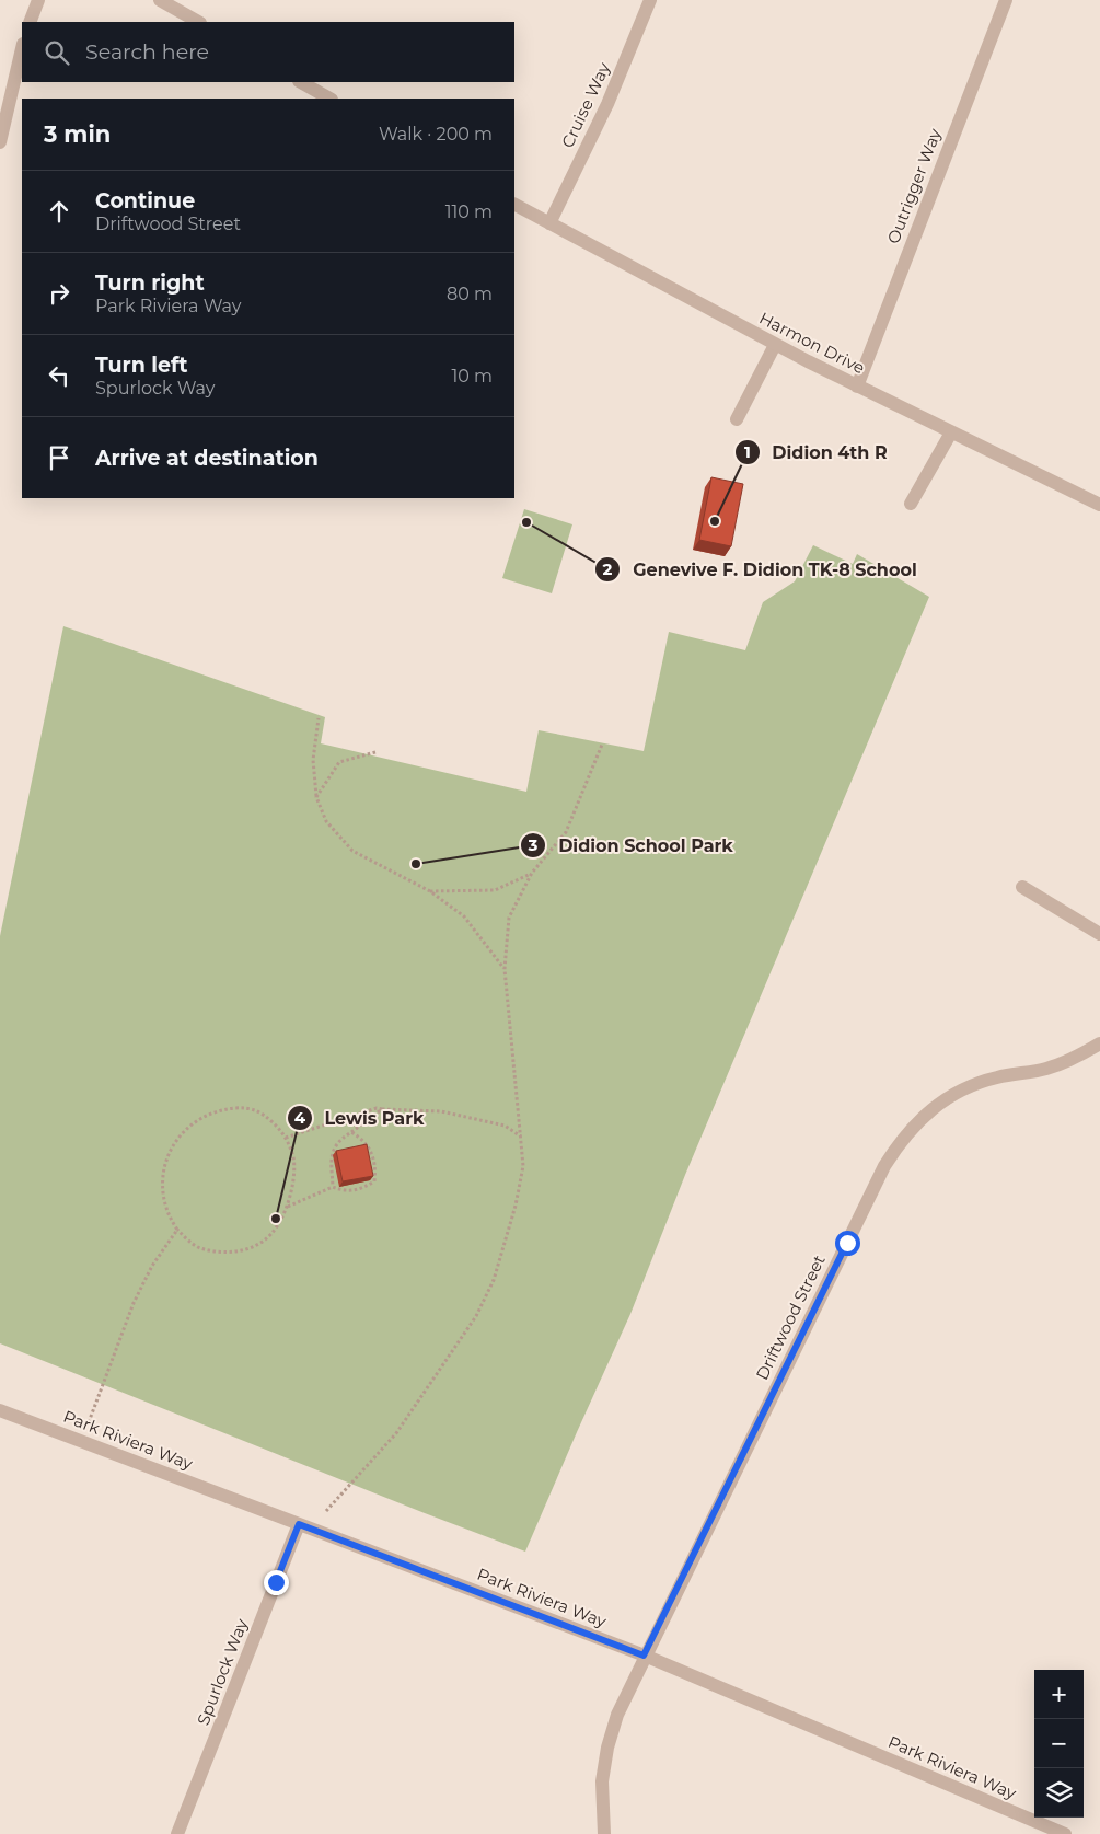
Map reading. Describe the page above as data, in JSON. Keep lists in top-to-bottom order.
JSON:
{
  "streets": {
    "street": [
      "Cruise Way",
      "Outrigger Way",
      "Harmon Drive",
      "Driftwood Street",
      "Park Riviera Way",
      "Spurlock Way"
    ]
  },
  "crossings": [
    ["Cruise Way", "Harmon Drive"],
    ["Outrigger Way", "Harmon Drive"],
    ["Driftwood Street", "Park Riviera Way"],
    ["Park Riviera Way", "Spurlock Way"]
  ],
  "places": [
    "Didion 4th R",
    "Genevive F. Didion TK-8 School",
    "Didion School Park",
    "Lewis Park"
  ],
  "page": {
    "search": "Search here",
    "heading": ["3 min", "Walk · 200 m"],
    "list": [
      ["Continue", "Driftwood Street", "110 m"],
      ["Turn right", "Park Riviera Way", "80 m"],
      ["Turn left", "Spurlock Way", "10 m"],
      "Arrive at destination"
    ],
    "map_buttons": ["+", "−"]
  }
}
